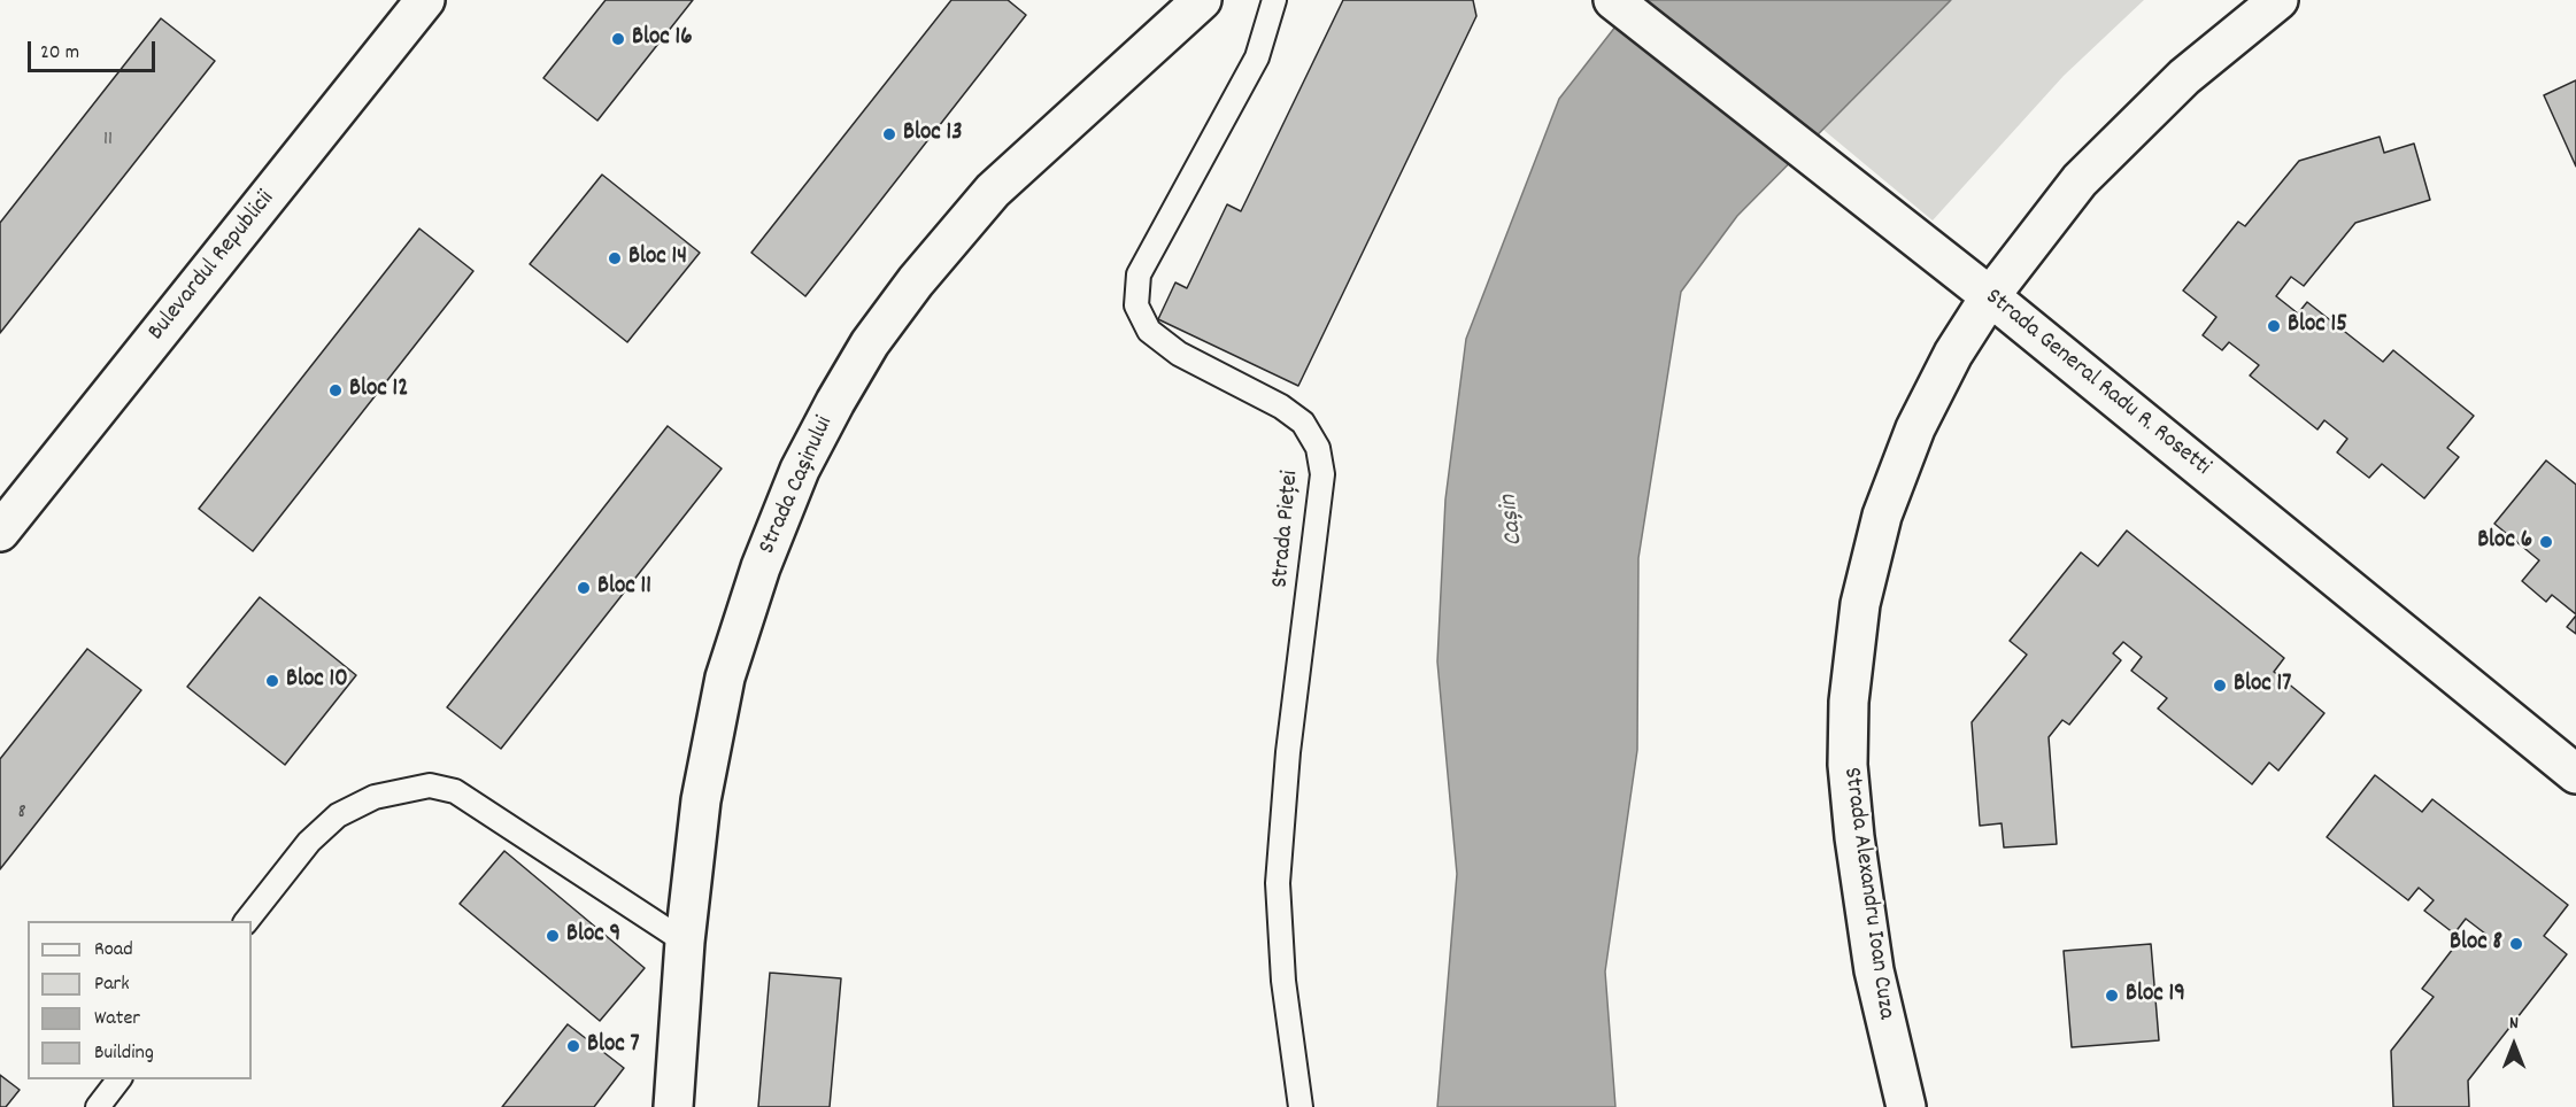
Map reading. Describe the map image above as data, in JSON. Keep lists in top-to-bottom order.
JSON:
{
  "streets": {
    "street": [
      "Bulevardul Republicii",
      "Strada General Radu R. Rosetti",
      "Strada Cașinului",
      "Strada Alexandru Ioan Cuza"
    ],
    "lane": ["Strada Pieței"]
  },
  "crossings": [
    ["Strada General Radu R. Rosetti", "Strada Alexandru Ioan Cuza"]
  ],
  "water": ["Cașin"],
  "places": [
    "Bloc 16",
    "Bloc 13",
    "Bloc 14",
    "Bloc 15",
    "Bloc 12",
    "Bloc 6",
    "Bloc 11",
    "Bloc 10",
    "Bloc 17",
    "Bloc 9",
    "Bloc 8",
    "Bloc 19",
    "Bloc 7"
  ],
  "house_numbers": ["11", "8"],
  "legend": [
    "Road",
    "Park",
    "Water",
    "Building"
  ],
  "scale_bar": "20 m",
  "north": "top"
}
